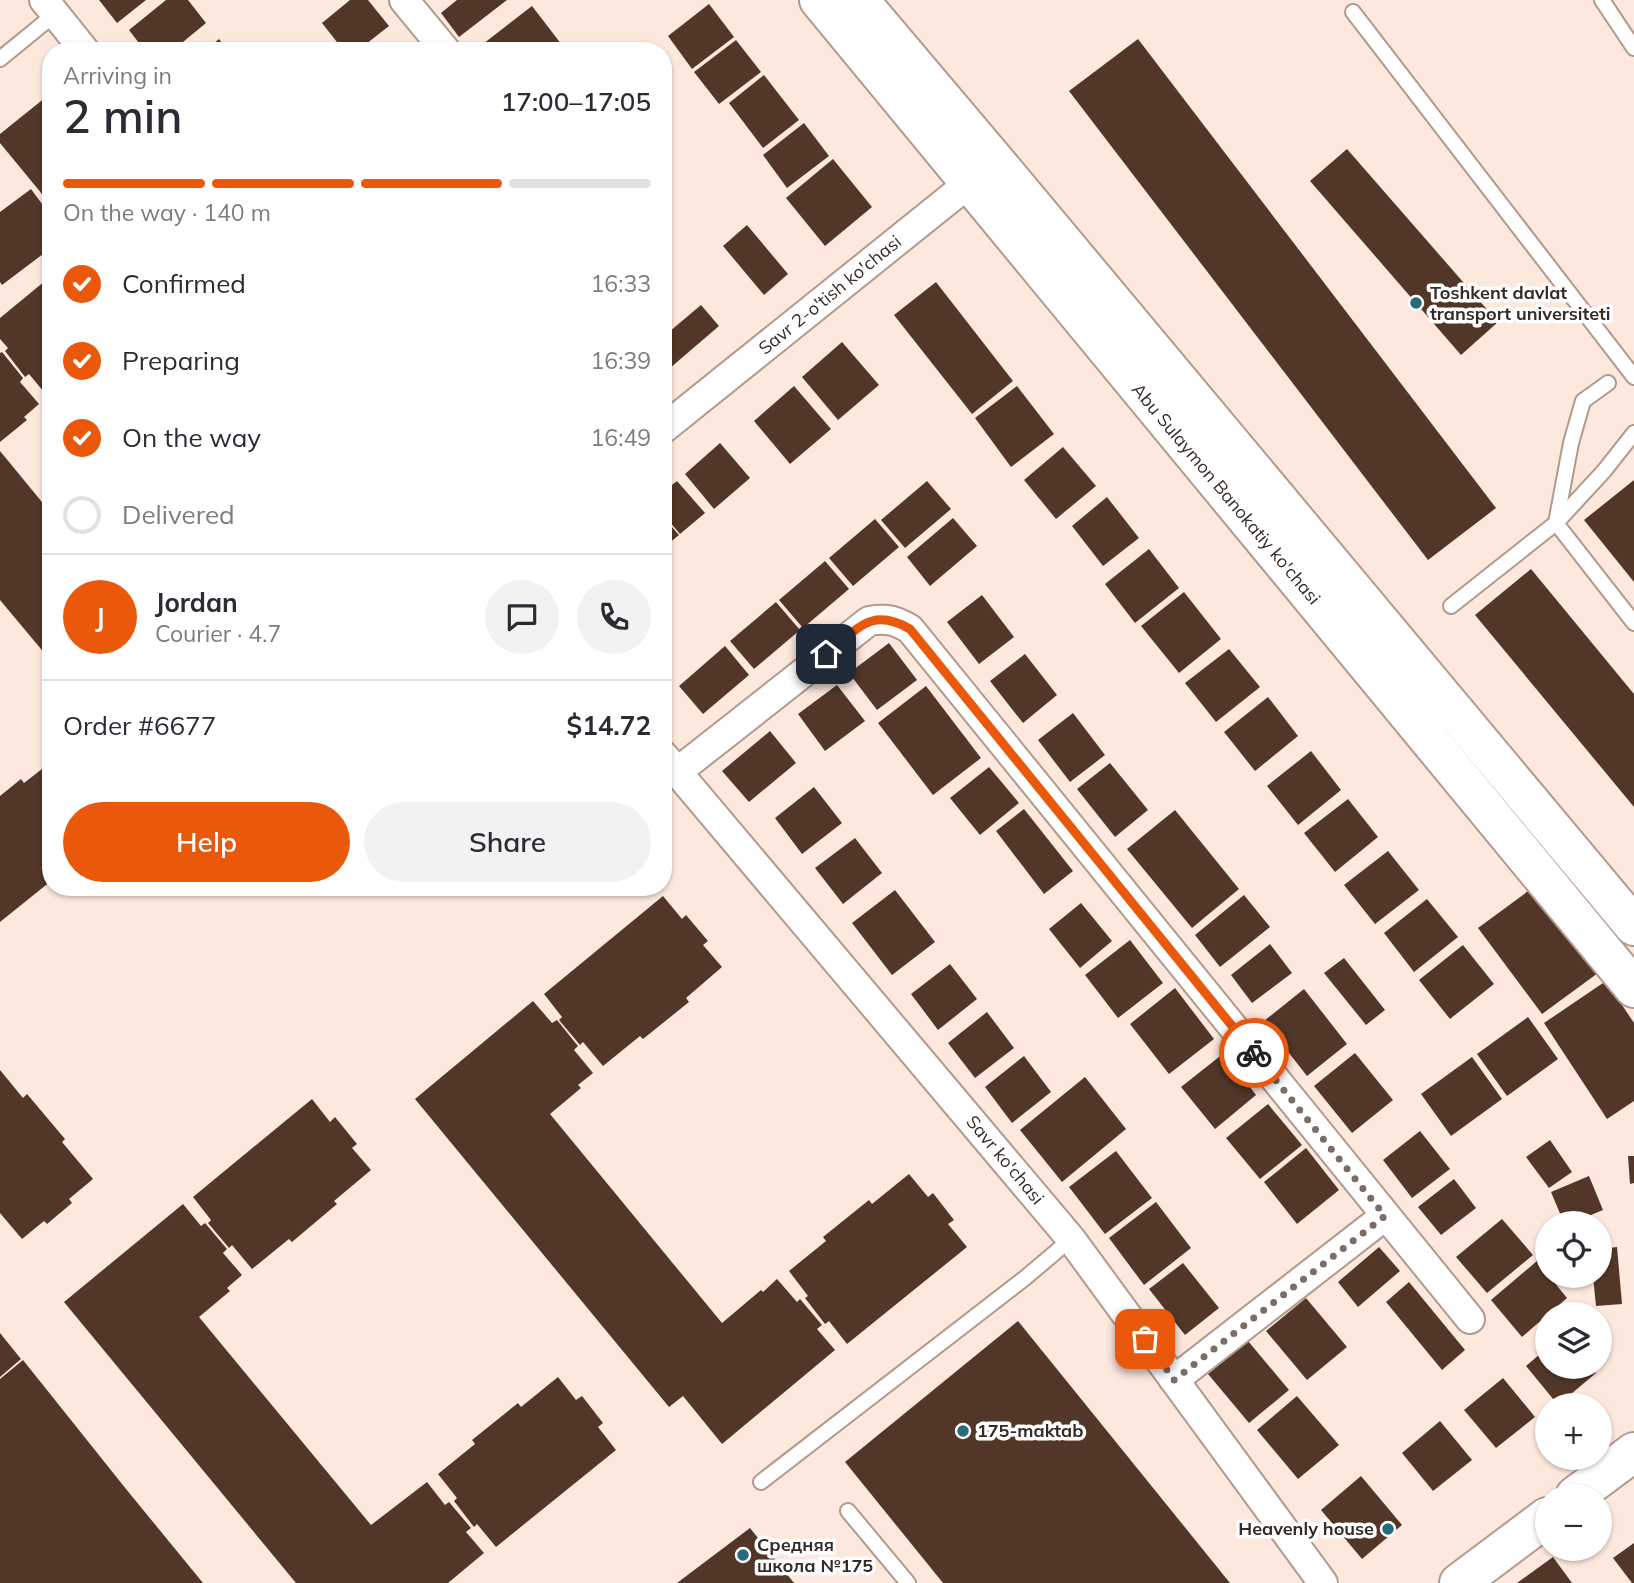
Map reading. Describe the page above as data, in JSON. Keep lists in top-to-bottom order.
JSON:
{
  "streets": {
    "main road": ["Abu Sulaymon Banokatiy ko'chasi"],
    "street": ["Savr 2-o'tish ko'chasi", "Savr ko'chasi"]
  },
  "crossings": [
    ["Savr 2-o'tish ko'chasi", "Abu Sulaymon Banokatiy ko'chasi"]
  ],
  "places": [
    "Toshkent davlat transport universiteti",
    "175-maktab",
    "Heavenly house",
    "Средняя школа №175"
  ],
  "page": {
    "heading": ["2 min", "Arriving in", "17:00–17:05"],
    "panel": [
      "Jordan",
      "Courier · 4.7",
      "Order #6677",
      "$14.72"
    ],
    "bar": "On the way · 140 m",
    "list": [
      ["Confirmed", "16:33"],
      ["Preparing", "16:39"],
      ["On the way", "16:49"],
      "Delivered"
    ],
    "round": "J",
    "buttons": ["Help", "Share"],
    "map_buttons": ["+", "−"]
  }
}
